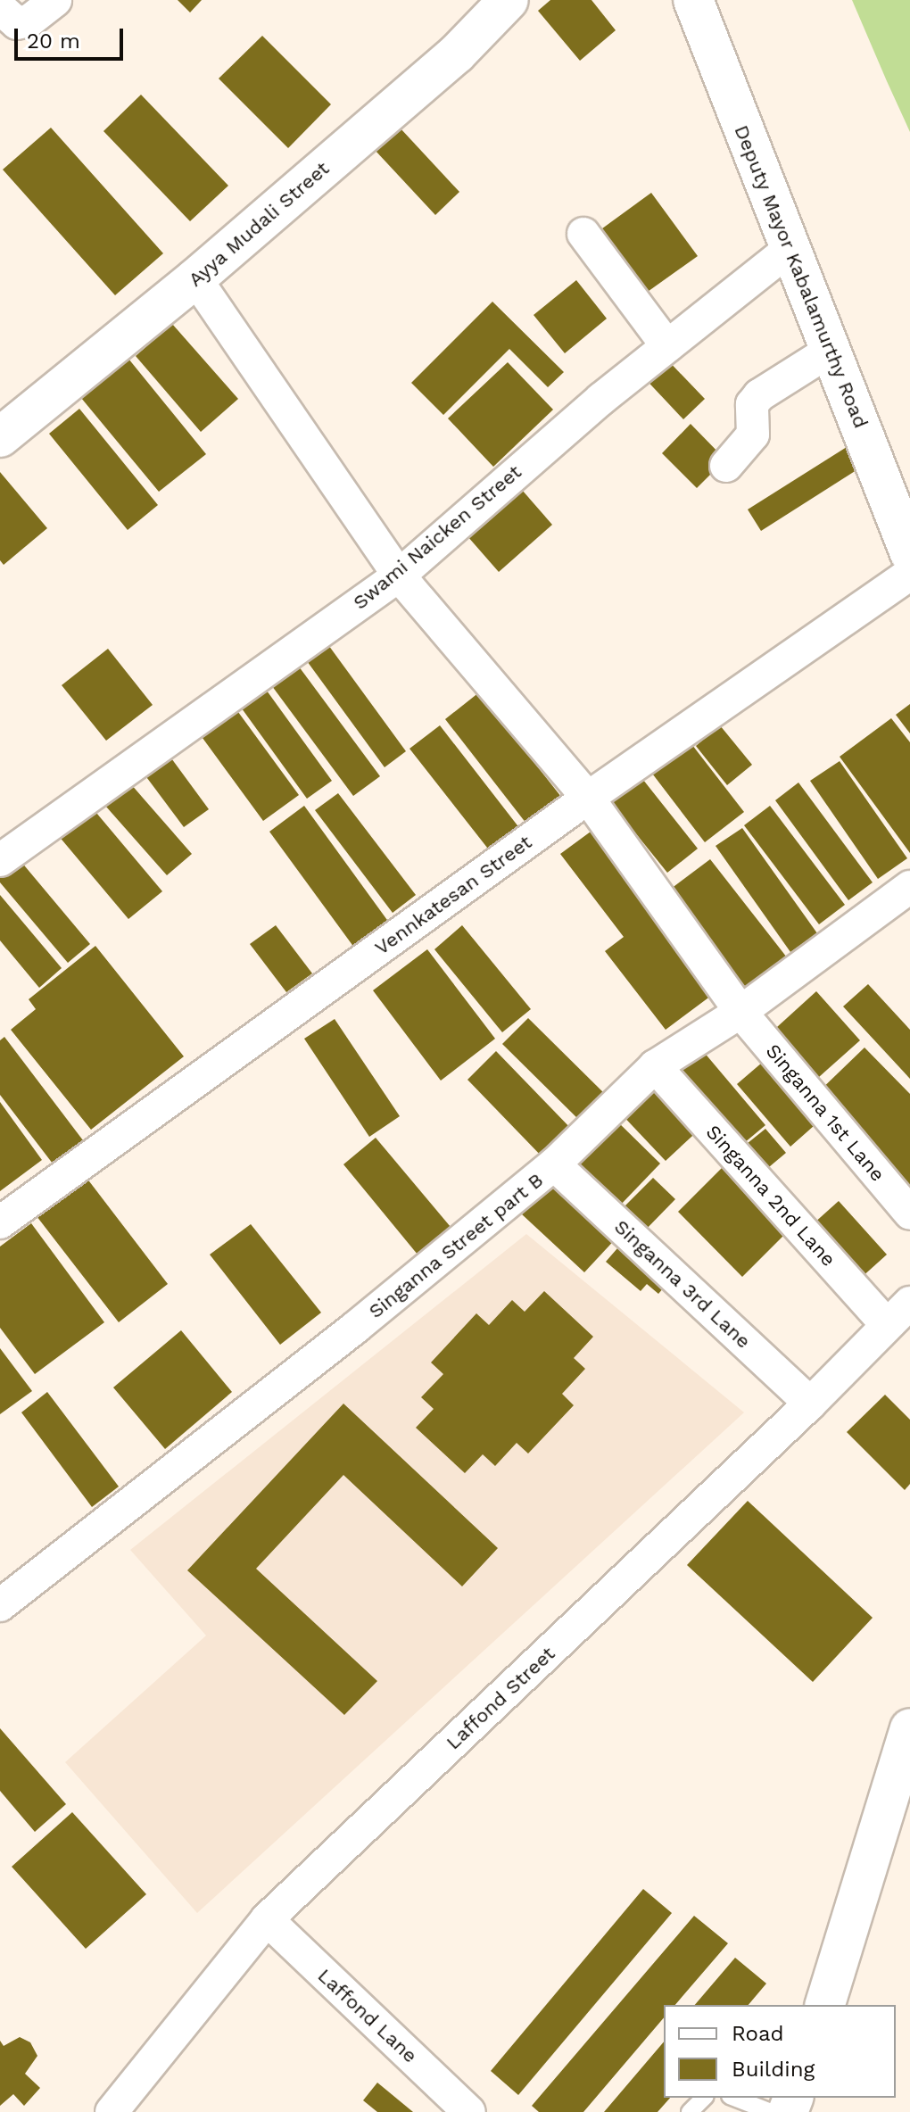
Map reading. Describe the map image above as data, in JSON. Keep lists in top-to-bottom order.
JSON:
{
  "streets": {
    "street": [
      "Ayya Mudali Street",
      "Deputy Mayor Kabalamurthy Road",
      "Swami Naicken Street",
      "Vennkatesan Street",
      "Singanna 1st Lane",
      "Singanna 2nd Lane",
      "Singanna Street part B",
      "Singanna 3rd Lane",
      "Laffond Street",
      "Laffond Lane"
    ]
  },
  "crossings": [
    ["Ayya Mudali Street", "Singanna 1st Lane"],
    ["Deputy Mayor Kabalamurthy Road", "Swami Naicken Street"],
    ["Swami Naicken Street", "Singanna 1st Lane"],
    ["Vennkatesan Street", "Singanna 1st Lane"],
    ["Singanna 1st Lane", "Singanna Street part B"],
    ["Singanna 2nd Lane", "Singanna Street part B"],
    ["Singanna 2nd Lane", "Laffond Street"],
    ["Singanna Street part B", "Singanna 3rd Lane"],
    ["Singanna 3rd Lane", "Laffond Street"],
    ["Laffond Street", "Laffond Lane"]
  ],
  "legend": ["Road", "Building"],
  "scale_bar": "20 m"
}
